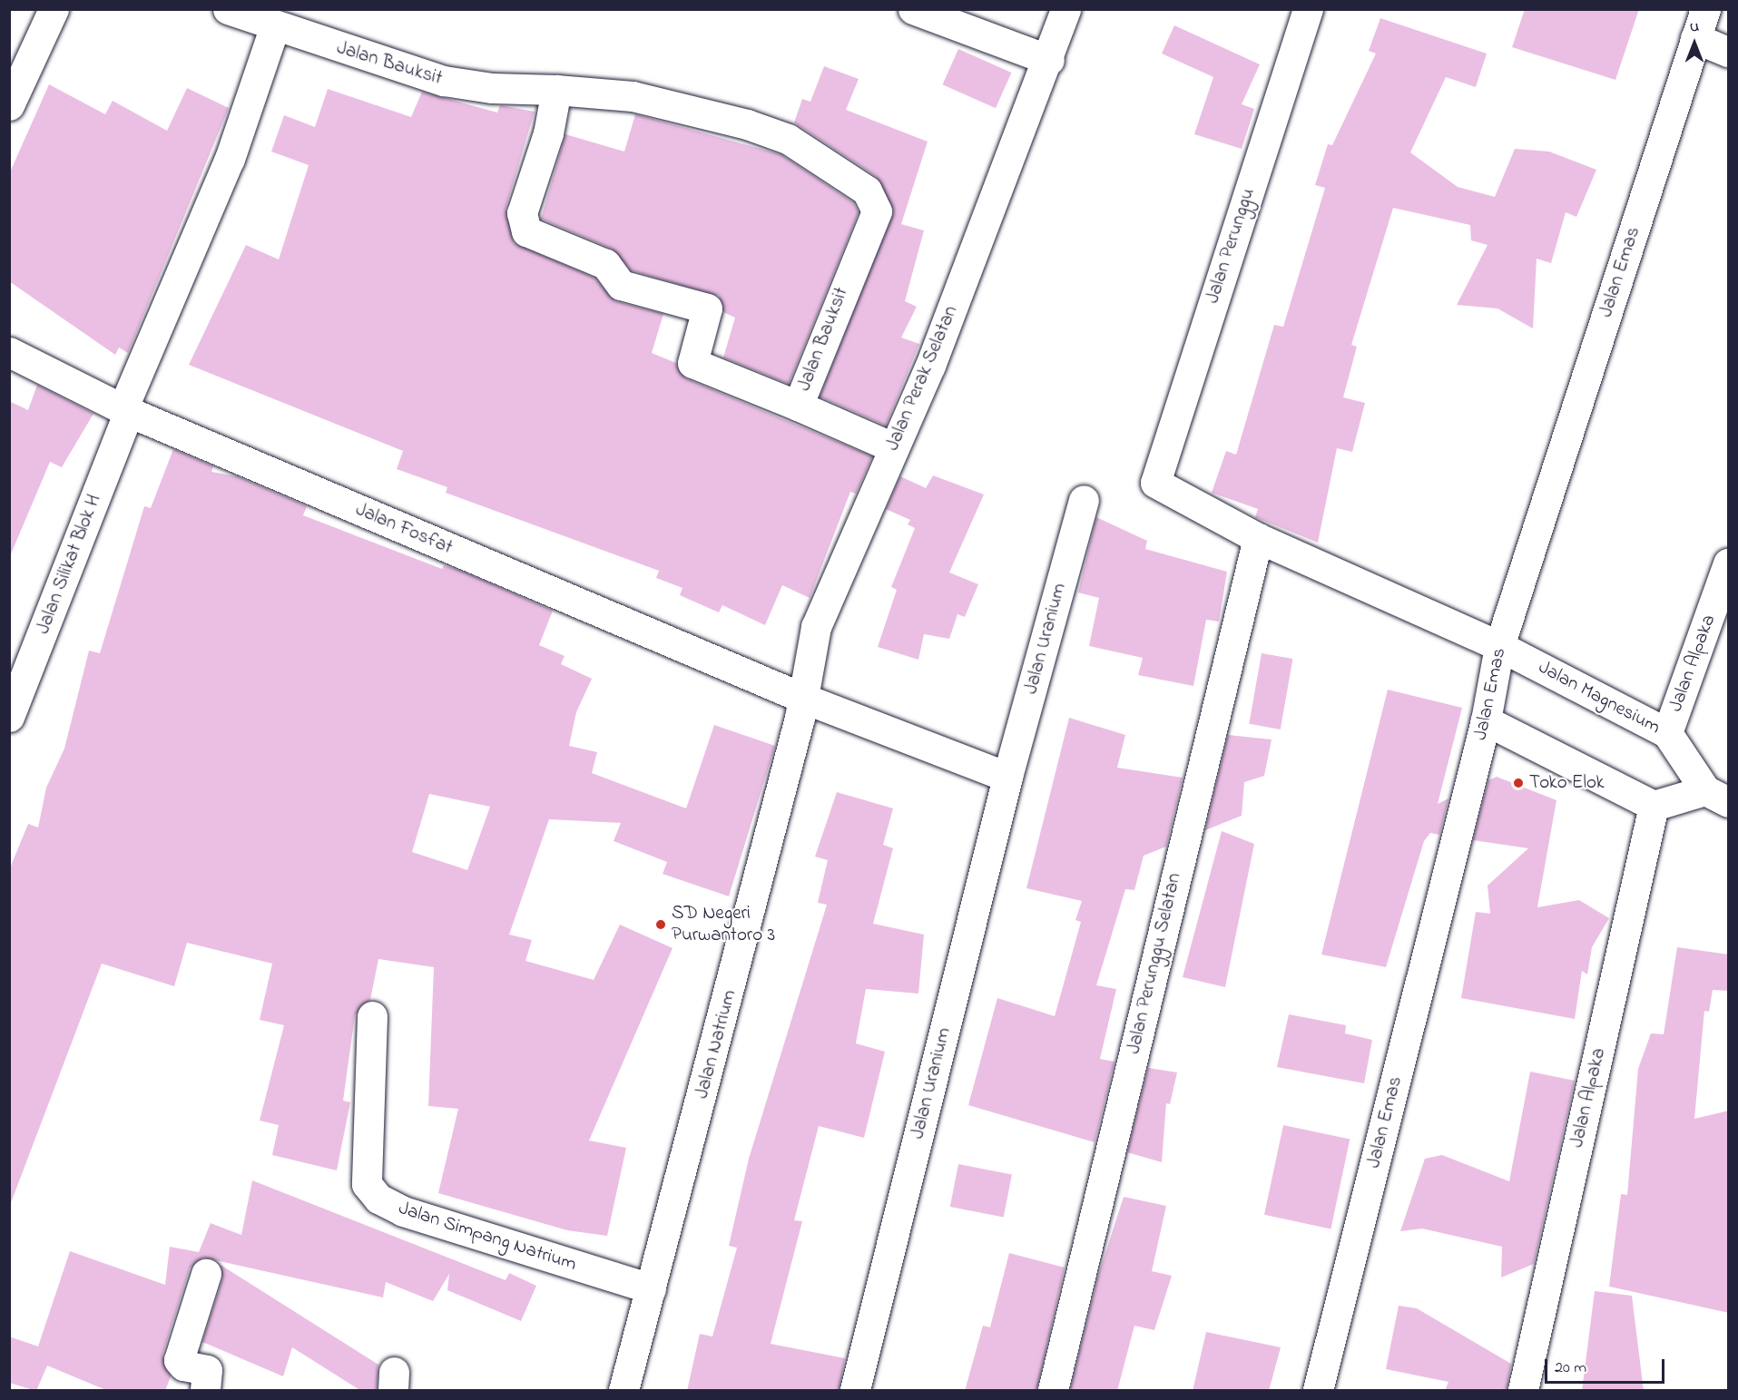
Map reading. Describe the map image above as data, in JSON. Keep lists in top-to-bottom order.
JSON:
{
  "streets": {
    "street": [
      "Jalan Bauksit",
      "Jalan Perunggu",
      "Jalan Emas",
      "Jalan Perak Selatan",
      "Jalan Fosfat",
      "Jalan Silikat Blok H",
      "Jalan Uranium",
      "Jalan Alpaka",
      "Jalan Magnesium",
      "Jalan Perunggu Selatan",
      "Jalan Natrium",
      "Jalan Simpang Natrium"
    ]
  },
  "crossings": [
    ["Jalan Bauksit", "Jalan Silikat Blok H"],
    ["Jalan Perunggu", "Jalan Magnesium"],
    ["Jalan Emas", "Jalan Magnesium"],
    ["Jalan Perak Selatan", "Jalan Fosfat"],
    ["Jalan Perak Selatan", "Jalan Natrium"],
    ["Jalan Fosfat", "Jalan Silikat Blok H"],
    ["Jalan Fosfat", "Jalan Natrium"],
    ["Jalan Alpaka", "Jalan Magnesium"],
    ["Jalan Magnesium", "Jalan Perunggu Selatan"],
    ["Jalan Natrium", "Jalan Simpang Natrium"]
  ],
  "places": ["Toko Elok", "SD Negeri Purwantoro 3"],
  "scale_bar": "20 m",
  "north": "top"
}
